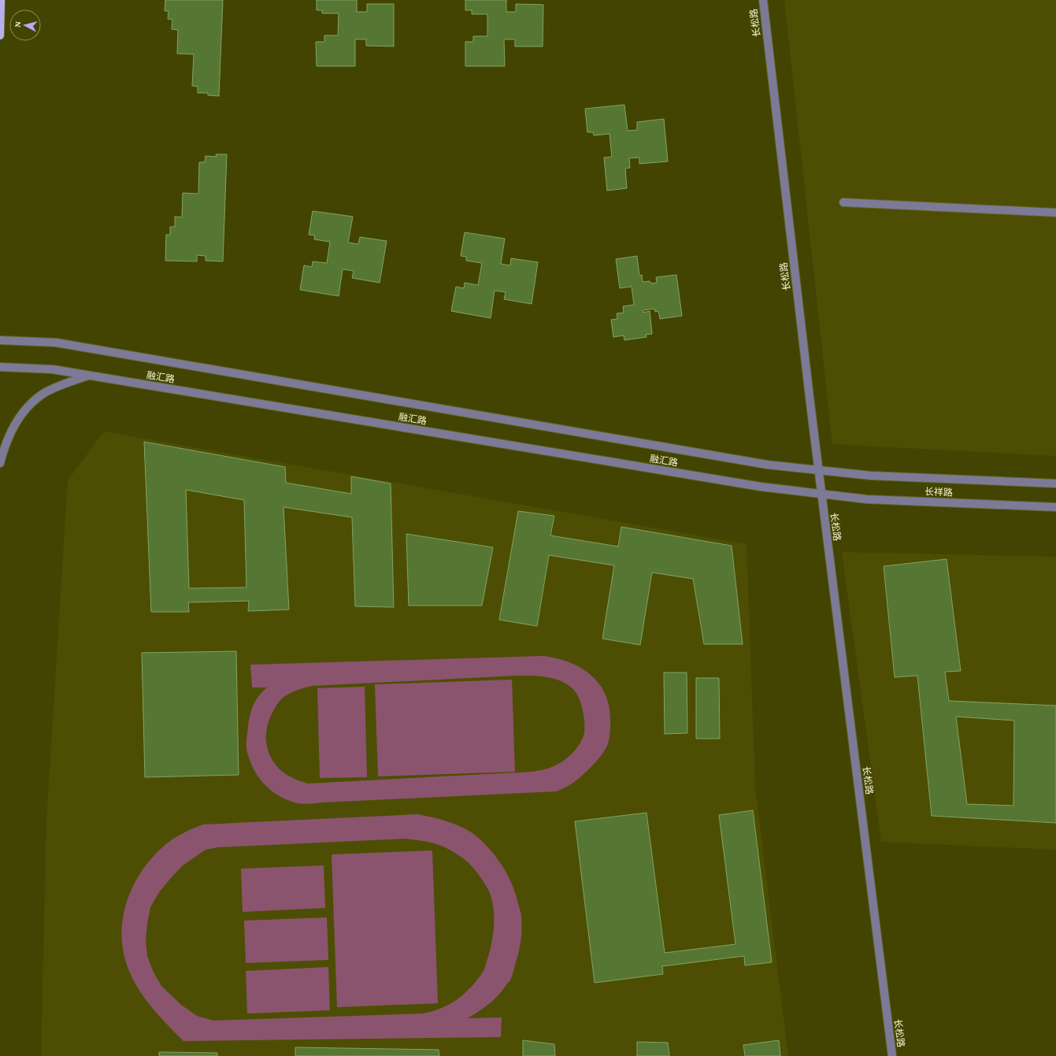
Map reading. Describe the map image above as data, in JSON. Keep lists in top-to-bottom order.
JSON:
{
  "streets": {
    "street": ["长松路", "融汇路", "长祥路"]
  },
  "crossings": [
    ["长松路", "融汇路"],
    ["长松路", "长祥路"],
    ["融汇路", "长祥路"]
  ],
  "north": "left"
}
